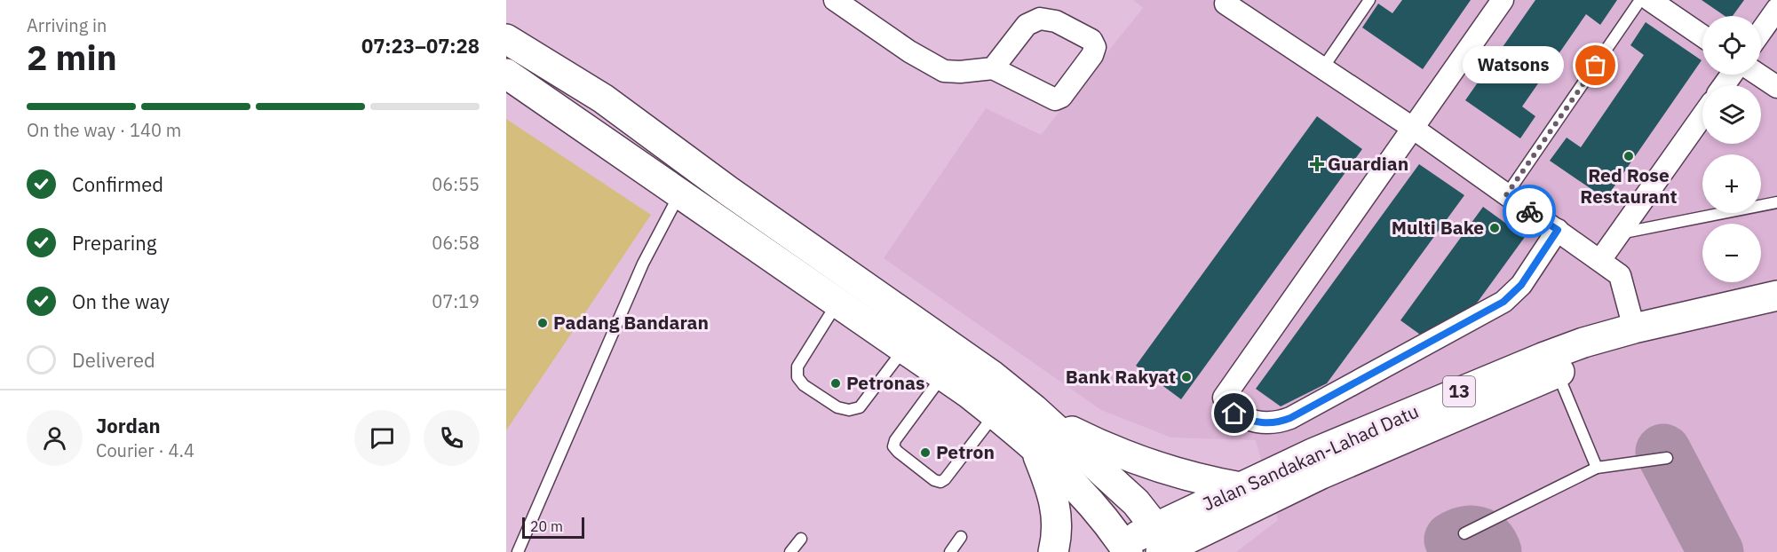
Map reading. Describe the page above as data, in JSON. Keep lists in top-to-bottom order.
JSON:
{
  "streets": {
    "highway": ["13", "Jalan Sandakan-Lahad Datu"]
  },
  "places": {
    "other": [
      "Watsons",
      "Red Rose Restaurant",
      "Multi Bake",
      "Padang Bandaran",
      "Bank Rakyat",
      "Petronas",
      "Petron"
    ],
    "health": ["Guardian"]
  },
  "scale_bar": "20 m",
  "page": {
    "heading": ["2 min", "Arriving in", "07:23–07:28"],
    "panel": ["Jordan", "Courier · 4.4"],
    "map_buttons": ["+", "−"],
    "bubble": "Watsons",
    "bar": "On the way · 140 m",
    "list": [
      ["Confirmed", "06:55"],
      ["Preparing", "06:58"],
      ["On the way", "07:19"],
      "Delivered"
    ],
    "scale": "20 m"
  }
}
